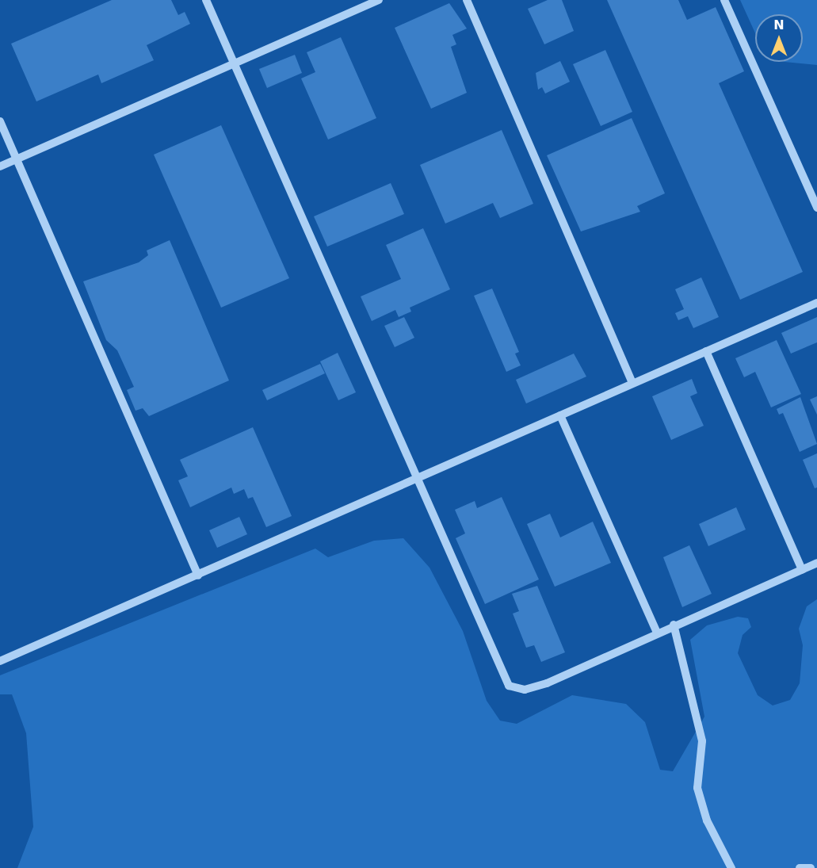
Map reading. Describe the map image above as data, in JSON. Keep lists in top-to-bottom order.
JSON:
{
  "north": "top"
}
